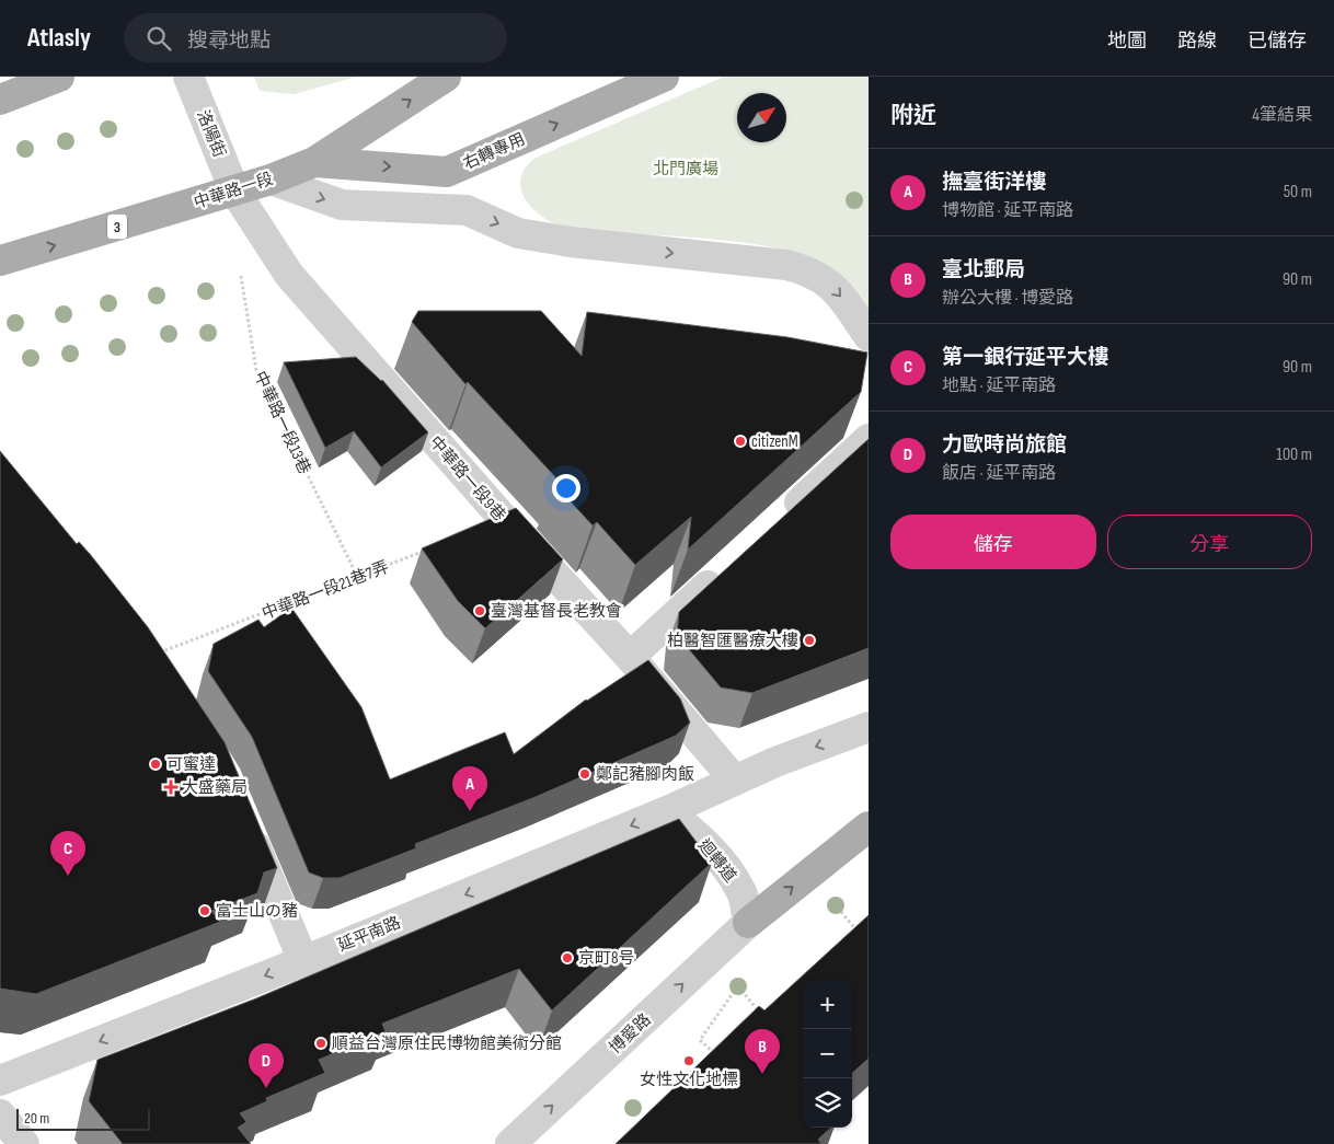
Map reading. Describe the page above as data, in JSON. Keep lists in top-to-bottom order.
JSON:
{
  "streets": {
    "main road": ["右轉專用", "中華路一段", "3"],
    "street": [
      "洛陽街",
      "中華路一段9巷",
      "迴轉道",
      "延平南路",
      "博愛路"
    ],
    "path": ["中華路一段13巷", "中華路一段21巷7弄"]
  },
  "crossings": [
    ["洛陽街", "中華路一段"],
    ["洛陽街", "中華路一段9巷"],
    ["右轉專用", "中華路一段"],
    ["中華路一段", "中華路一段9巷"],
    ["中華路一段13巷", "中華路一段21巷7弄"],
    ["中華路一段9巷", "延平南路"],
    ["迴轉道", "延平南路"],
    ["迴轉道", "博愛路"]
  ],
  "one_way": [
    "右轉專用",
    "中華路一段",
    "延平南路",
    "博愛路"
  ],
  "parks": ["北門廣場"],
  "places": {
    "other": [
      "citizenM",
      "臺灣基督長老教會",
      "柏醫智匯醫療大樓",
      "可蜜達",
      "鄭記豬腳肉飯",
      "富士山の豬",
      "京町8号",
      "順益台灣原住民博物館美術分館",
      "女性文化地標"
    ],
    "health": ["大盛藥局"]
  },
  "scale_bar": "20 m",
  "north": "top right",
  "page": {
    "header": "Atlasly",
    "search": "搜尋地點",
    "nav": ["地圖", "路線", "已儲存"],
    "heading": ["附近", "4筆結果"],
    "list": [
      {
        "mark": "A",
        "name": "撫臺街洋樓",
        "note": "博物館 · 延平南路",
        "value": "50 m"
      },
      {
        "mark": "B",
        "name": "臺北郵局",
        "note": "辦公大樓 · 博愛路",
        "value": "90 m"
      },
      {
        "mark": "C",
        "name": "第一銀行延平大樓",
        "note": "地點 · 延平南路",
        "value": "90 m"
      },
      {
        "mark": "D",
        "name": "力歐時尚旅館",
        "note": "飯店 · 延平南路",
        "value": "100 m"
      }
    ],
    "buttons": ["儲存", "分享"],
    "pins": [
      "A",
      "C",
      "B",
      "D"
    ],
    "map_buttons": ["+", "−"],
    "scale": "20 m"
  }
}
